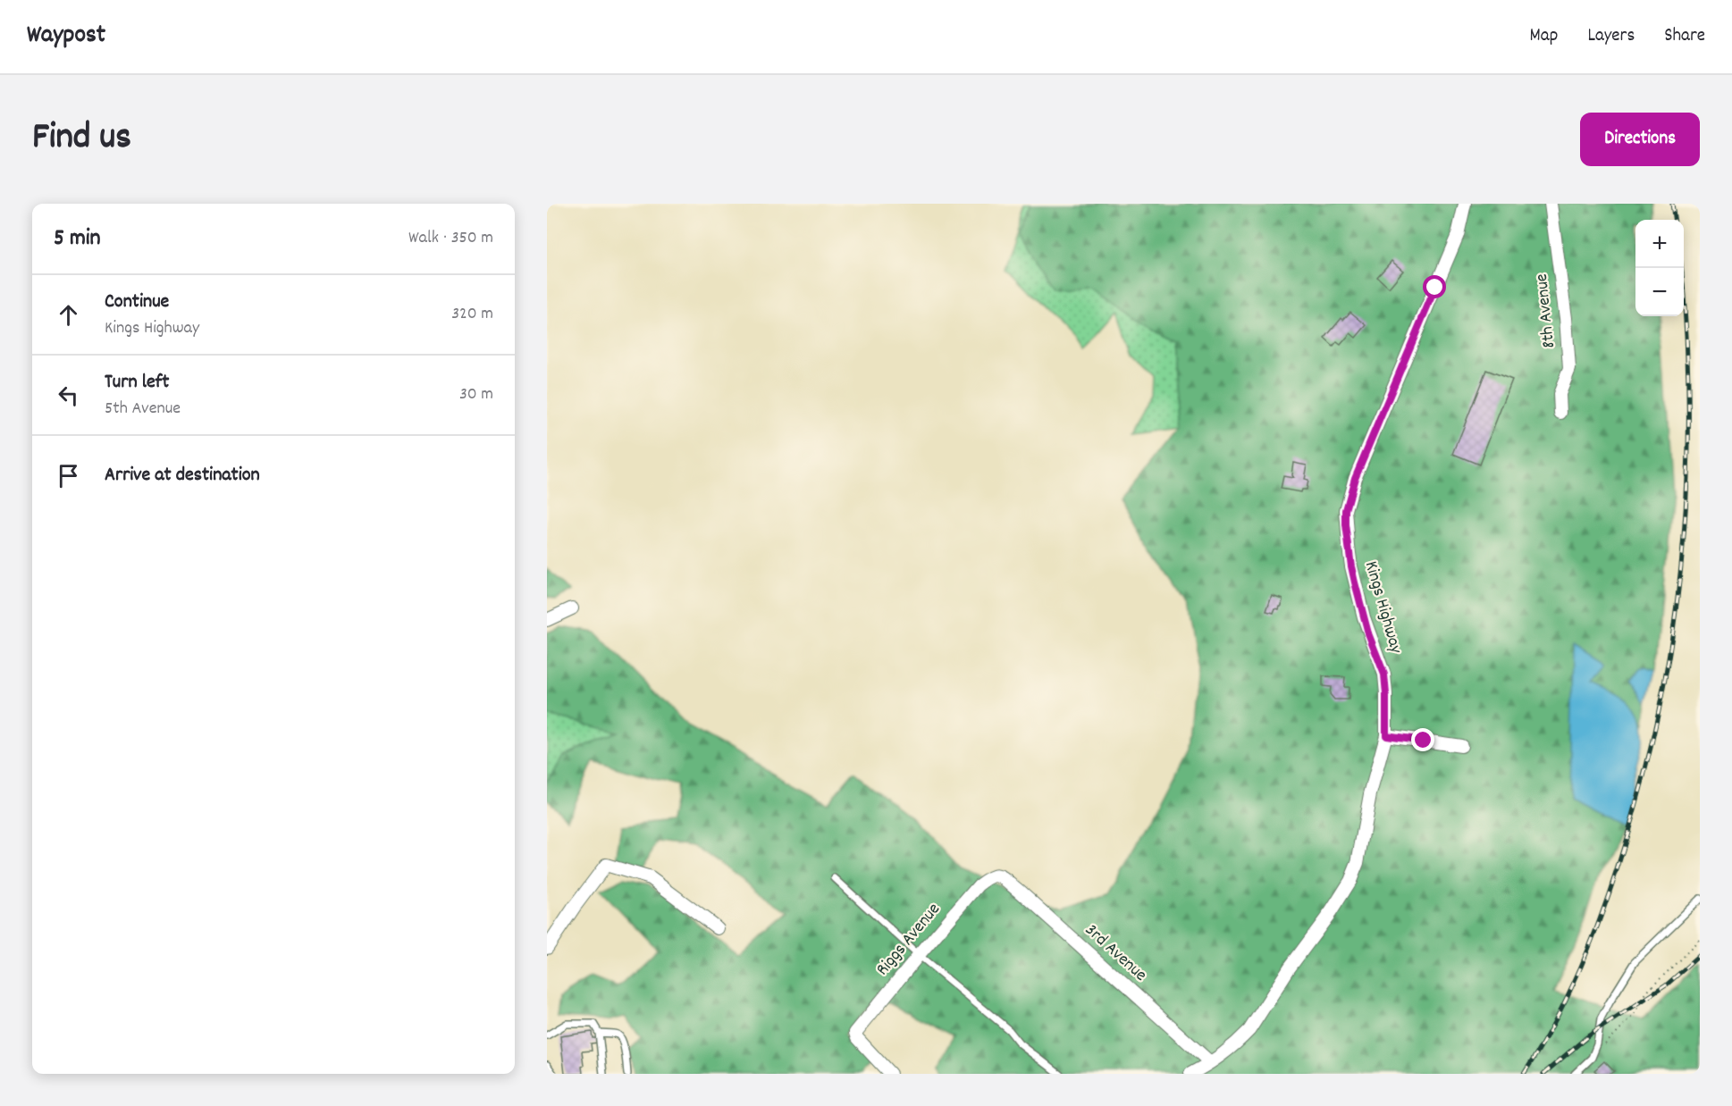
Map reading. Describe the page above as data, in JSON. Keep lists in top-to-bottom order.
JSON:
{
  "streets": {
    "street": [
      "8th Avenue",
      "Kings Highway",
      "Riggs Avenue",
      "3rd Avenue"
    ]
  },
  "crossings": [
    ["Kings Highway", "3rd Avenue"],
    ["Riggs Avenue", "3rd Avenue"]
  ],
  "page": {
    "header": "Waypost",
    "nav": ["Map", "Layers", "Share"],
    "title": "Find us",
    "buttons": "Directions",
    "heading": ["5 min", "Walk · 350 m"],
    "map_buttons": ["+", "−"],
    "list": [
      ["Continue", "Kings Highway", "320 m"],
      ["Turn left", "5th Avenue", "30 m"],
      "Arrive at destination"
    ]
  }
}
